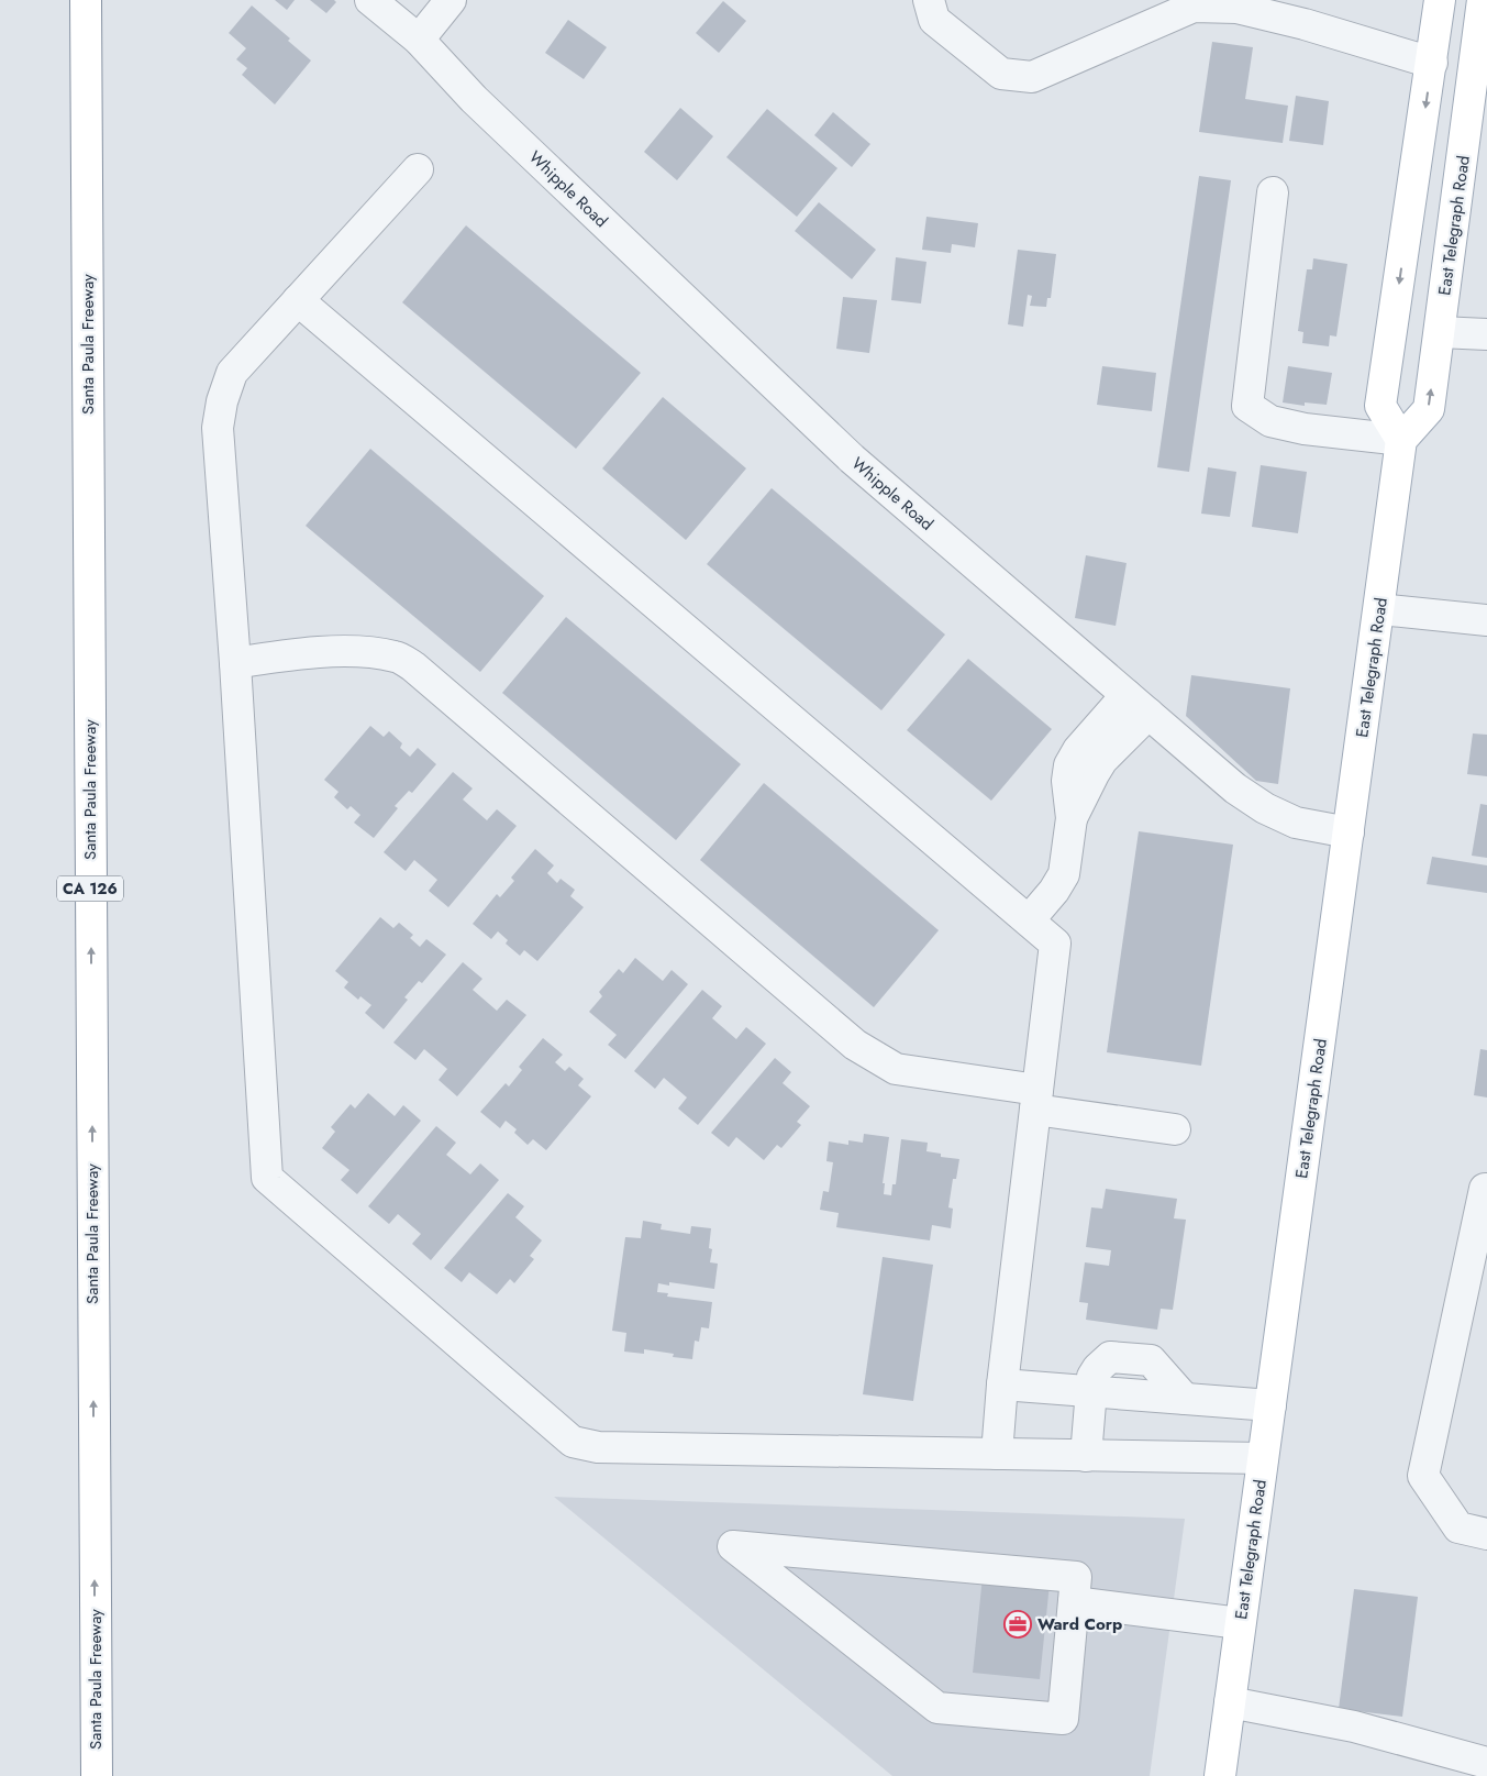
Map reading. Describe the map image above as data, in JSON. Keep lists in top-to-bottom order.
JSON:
{
  "streets": {
    "main road": ["East Telegraph Road", "Santa Paula Freeway", "CA 126"],
    "street": ["Whipple Road"]
  },
  "crossings": [
    ["Whipple Road", "East Telegraph Road"]
  ],
  "one_way": ["Santa Paula Freeway"],
  "places": {
    "office": ["Ward Corp"]
  }
}
